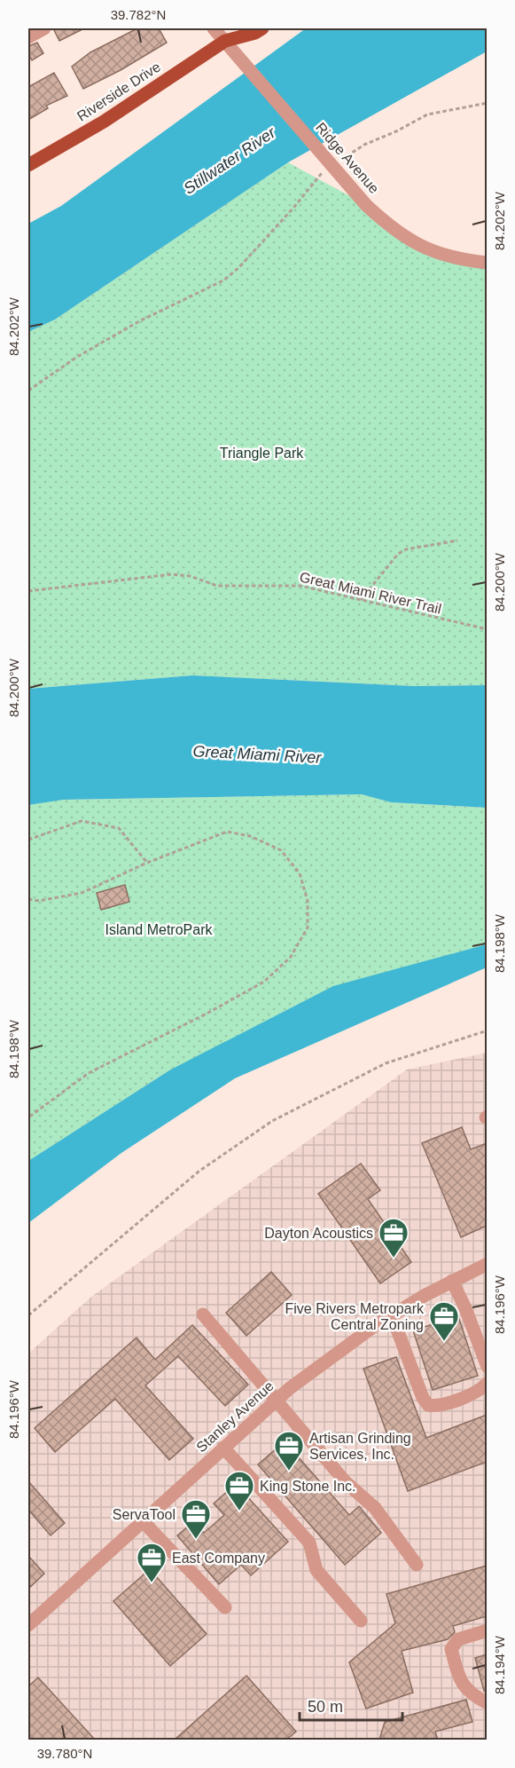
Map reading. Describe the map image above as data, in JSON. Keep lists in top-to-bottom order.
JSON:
{
  "streets": {
    "main road": ["Riverside Drive"],
    "street": ["Ridge Avenue", "Stanley Avenue"],
    "path": ["Great Miami River Trail"]
  },
  "crossings": [
    ["Riverside Drive", "Ridge Avenue"]
  ],
  "water": ["Stillwater River", "Great Miami River"],
  "parks": ["Triangle Park", "Island MetroPark"],
  "places": {
    "office": [
      "Dayton Acoustics",
      "Five Rivers Metropark Central Zoning",
      "Artisan Grinding Services, Inc.",
      "King Stone Inc.",
      "ServaTool",
      "East Company"
    ]
  },
  "scale_bar": "50 m",
  "coordinates": [
    "39.782°N",
    "84.202°W",
    "84.200°W",
    "84.198°W",
    "84.196°W",
    "84.194°W",
    "39.780°N"
  ]
}
